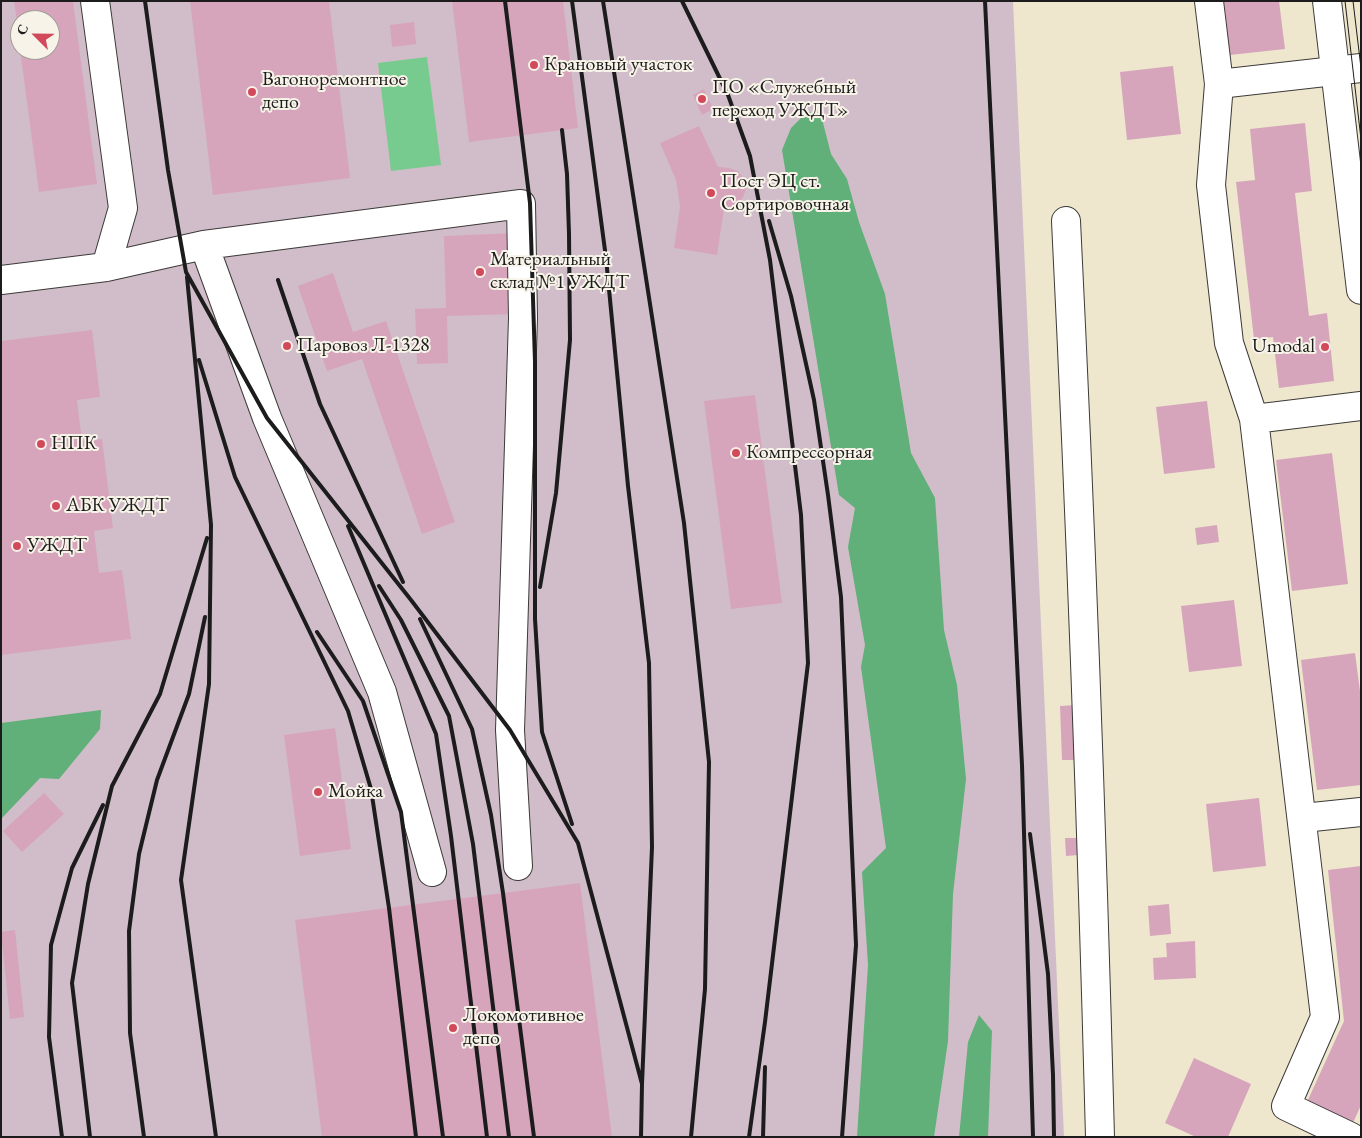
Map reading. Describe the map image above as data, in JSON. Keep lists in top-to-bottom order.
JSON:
{
  "places": [
    "Крановый участок",
    "Вагоноремонтное депо",
    "ПО «Служебный переход УЖДТ»",
    "Пост ЭЦ ст. Сортировочная",
    "Материальный склад №1 УЖДТ",
    "Паровоз Л-1328",
    "Umodal",
    "НПК",
    "Компрессорная",
    "АБК УЖДТ",
    "УЖДТ",
    "Мойка",
    "Локомотивное депо"
  ],
  "north": "top left"
}
